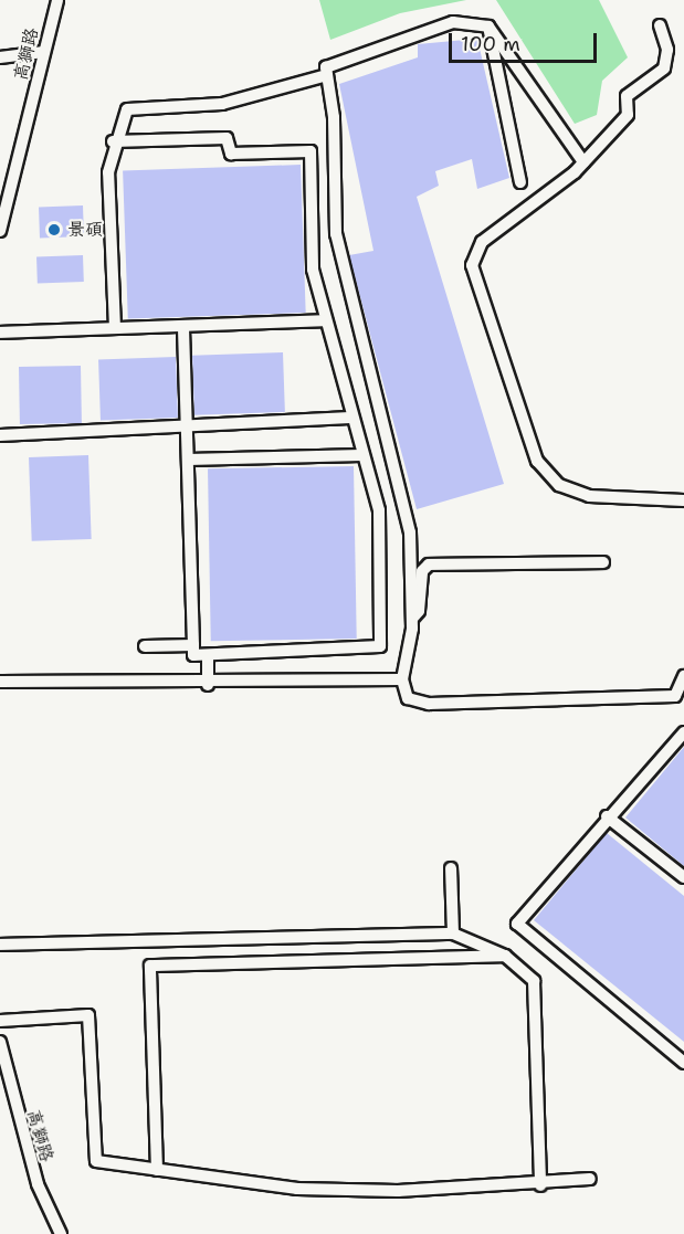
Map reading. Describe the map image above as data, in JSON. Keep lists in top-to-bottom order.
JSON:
{
  "streets": {
    "street": ["高獅路"]
  },
  "places": ["景碩"],
  "scale_bar": "100 m"
}
